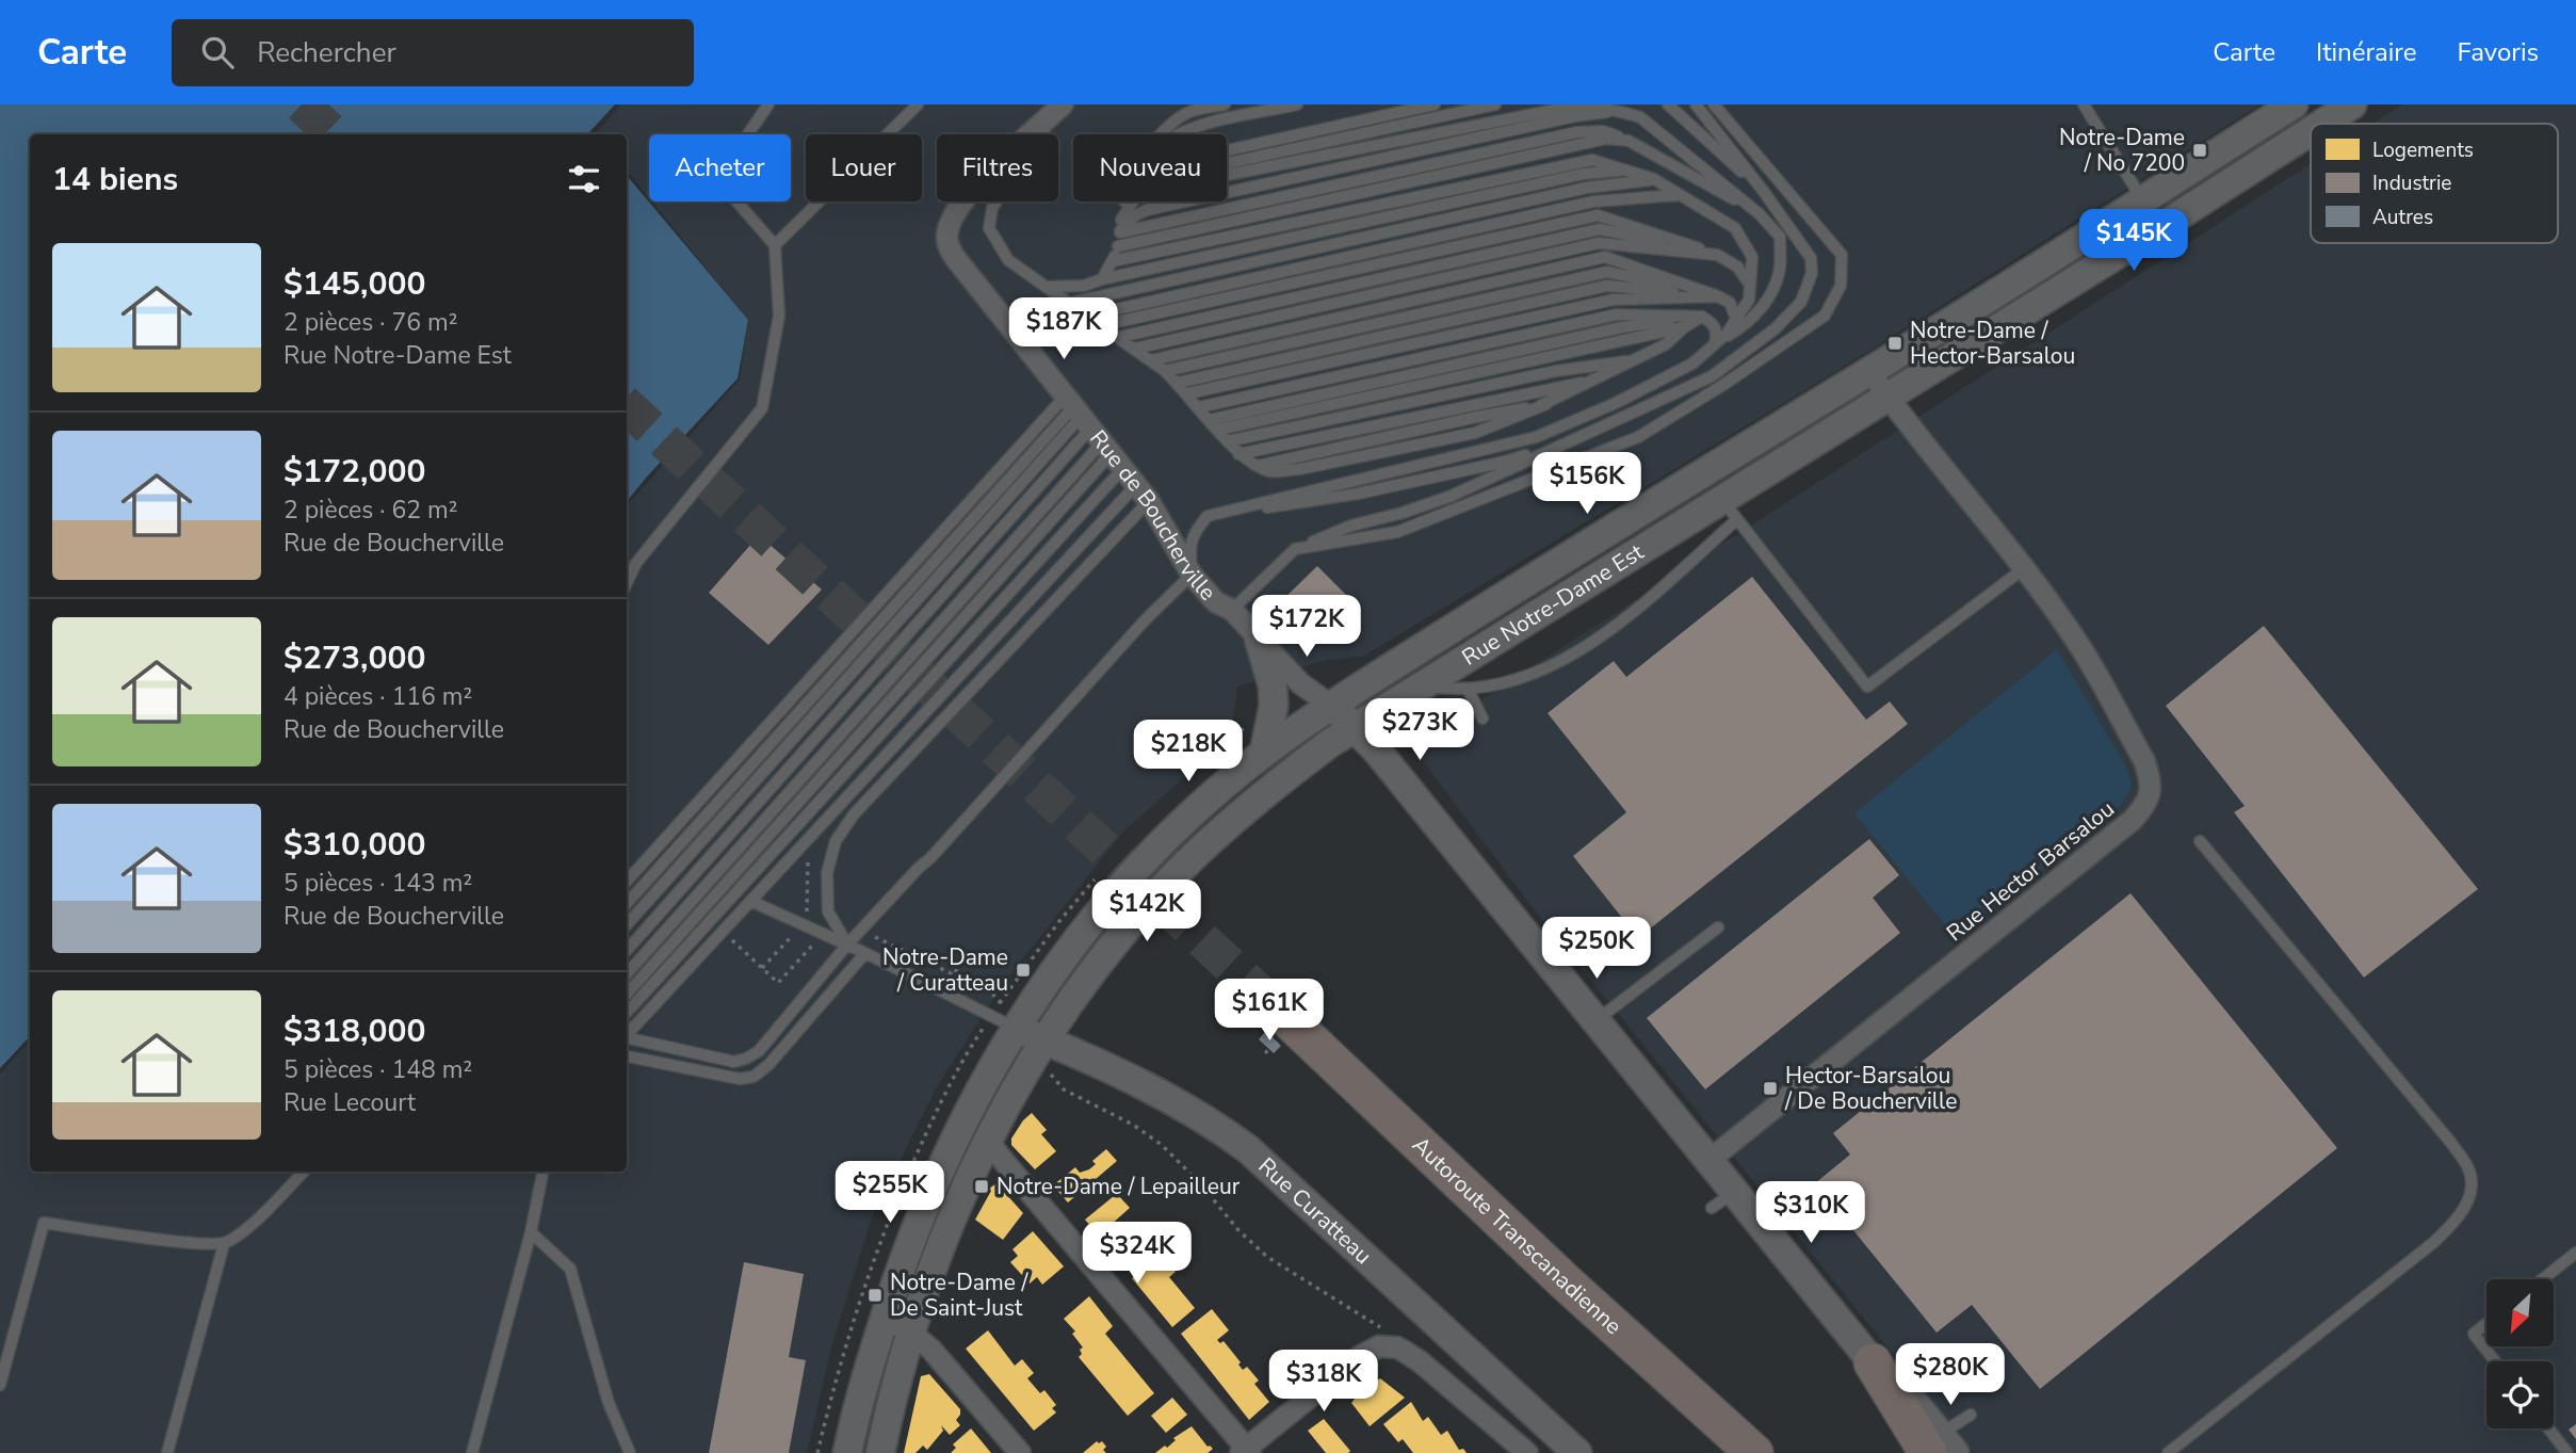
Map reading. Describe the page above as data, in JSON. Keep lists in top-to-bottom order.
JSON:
{
  "streets": {
    "highway": ["Autoroute Transcanadienne"],
    "main road": ["Rue de Boucherville", "Rue Notre-Dame Est", "Rue Curatteau"],
    "street": ["Rue Hector Barsalou"]
  },
  "crossings": [
    ["Rue de Boucherville", "Rue Notre-Dame Est"],
    ["Rue de Boucherville", "Rue Hector Barsalou"],
    ["Rue Notre-Dame Est", "Rue Hector Barsalou"],
    ["Rue Notre-Dame Est", "Rue Curatteau"]
  ],
  "places": {
    "transit": [
      "Notre-Dame / No 7200",
      "Notre-Dame / Hector-Barsalou",
      "Notre-Dame / Curatteau",
      "Hector-Barsalou / De Boucherville",
      "Notre-Dame / Lepailleur",
      "Notre-Dame / De Saint-Just"
    ]
  },
  "legend": ["Logements", "Industrie", "Autres"],
  "north": "bottom left",
  "page": {
    "header": "Carte",
    "search": "Rechercher",
    "nav": ["Carte", "Itinéraire", "Favoris"],
    "chip": [
      "Acheter",
      "Louer",
      "Filtres",
      "Nouveau"
    ],
    "heading": "14 biens",
    "price": [
      "$145K",
      "$187K",
      "$156K",
      "$172K",
      "$273K",
      "$218K",
      "$142K",
      "$250K",
      "$161K",
      "$255K",
      "$310K",
      "$324K",
      "$280K",
      "$318K"
    ],
    "list": [
      {
        "name": "$145,000",
        "note": "2 pièces · 76 m² · Rue Notre-Dame Est"
      },
      {
        "name": "$172,000",
        "note": "2 pièces · 62 m² · Rue de Boucherville"
      },
      {
        "name": "$273,000",
        "note": "4 pièces · 116 m² · Rue de Boucherville"
      },
      {
        "name": "$310,000",
        "note": "5 pièces · 143 m² · Rue de Boucherville"
      },
      {
        "name": "$318,000",
        "note": "5 pièces · 148 m² · Rue Lecourt"
      }
    ]
  }
}
